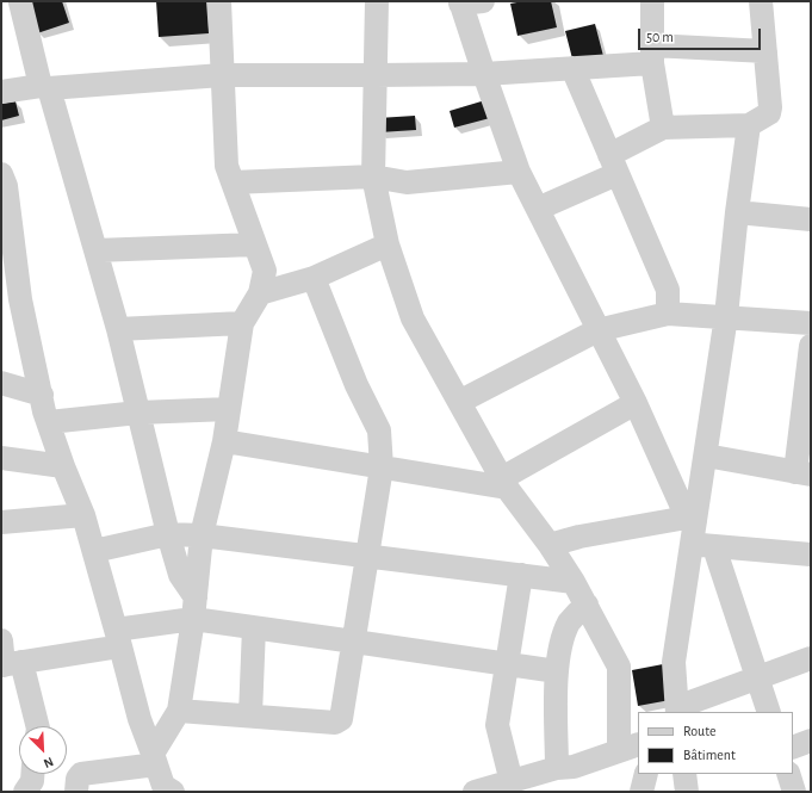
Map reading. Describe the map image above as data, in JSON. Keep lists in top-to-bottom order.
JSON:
{
  "legend": ["Route", "Bâtiment"],
  "scale_bar": "50 m",
  "north": "bottom right"
}
